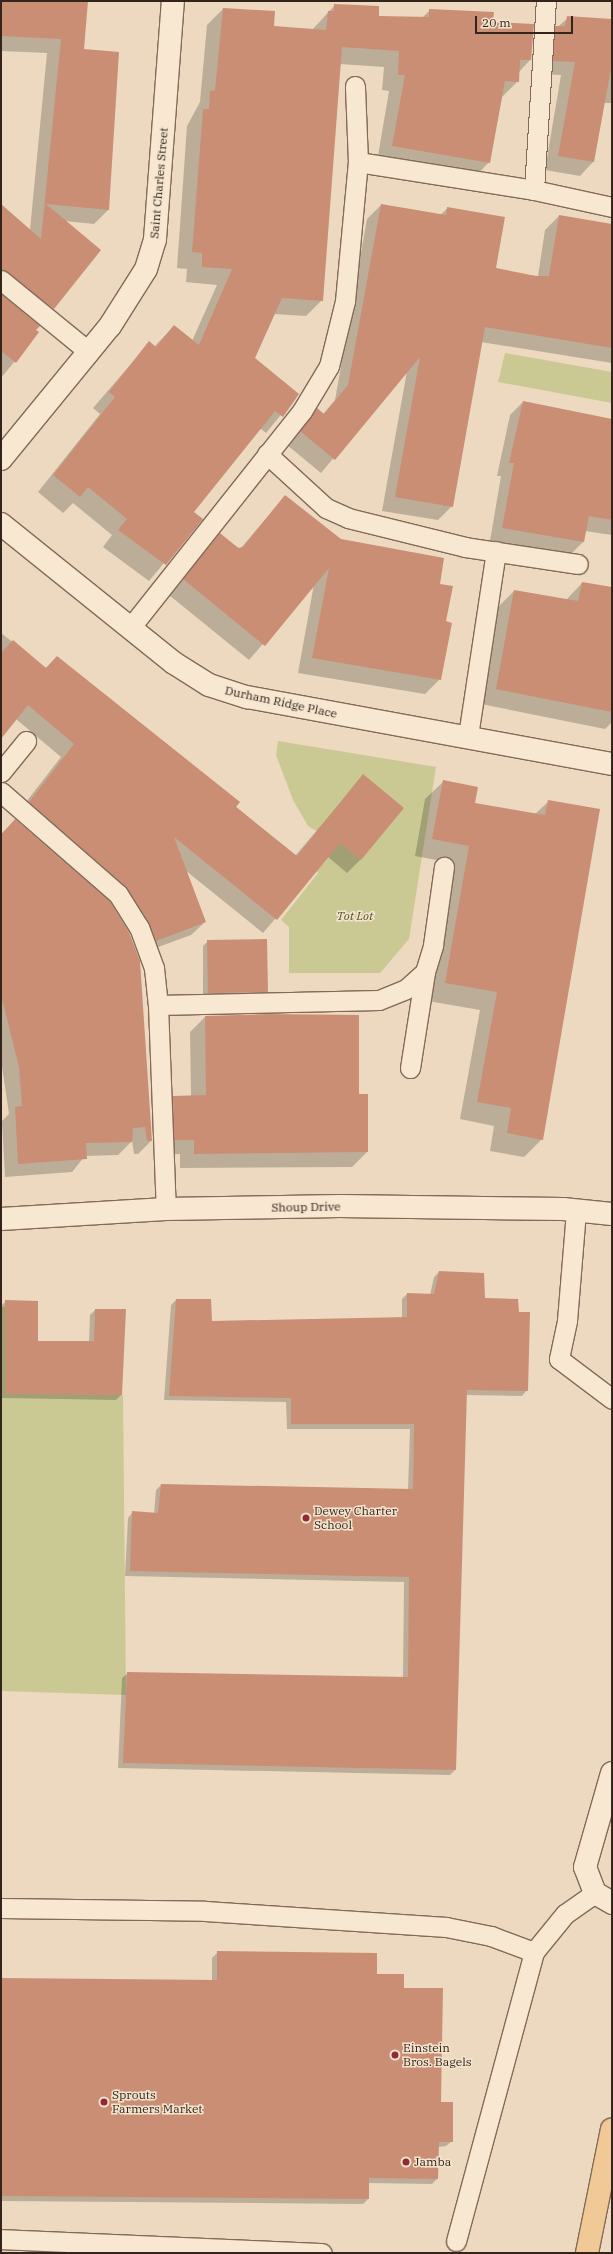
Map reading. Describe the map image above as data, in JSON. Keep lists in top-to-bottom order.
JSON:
{
  "streets": {
    "street": ["Saint Charles Street", "Durham Ridge Place", "Shoup Drive"]
  },
  "parks": ["Tot Lot"],
  "places": [
    "Dewey Charter School",
    "Einstein Bros. Bagels",
    "Sprouts Farmers Market",
    "Jamba"
  ],
  "scale_bar": "20 m"
}
